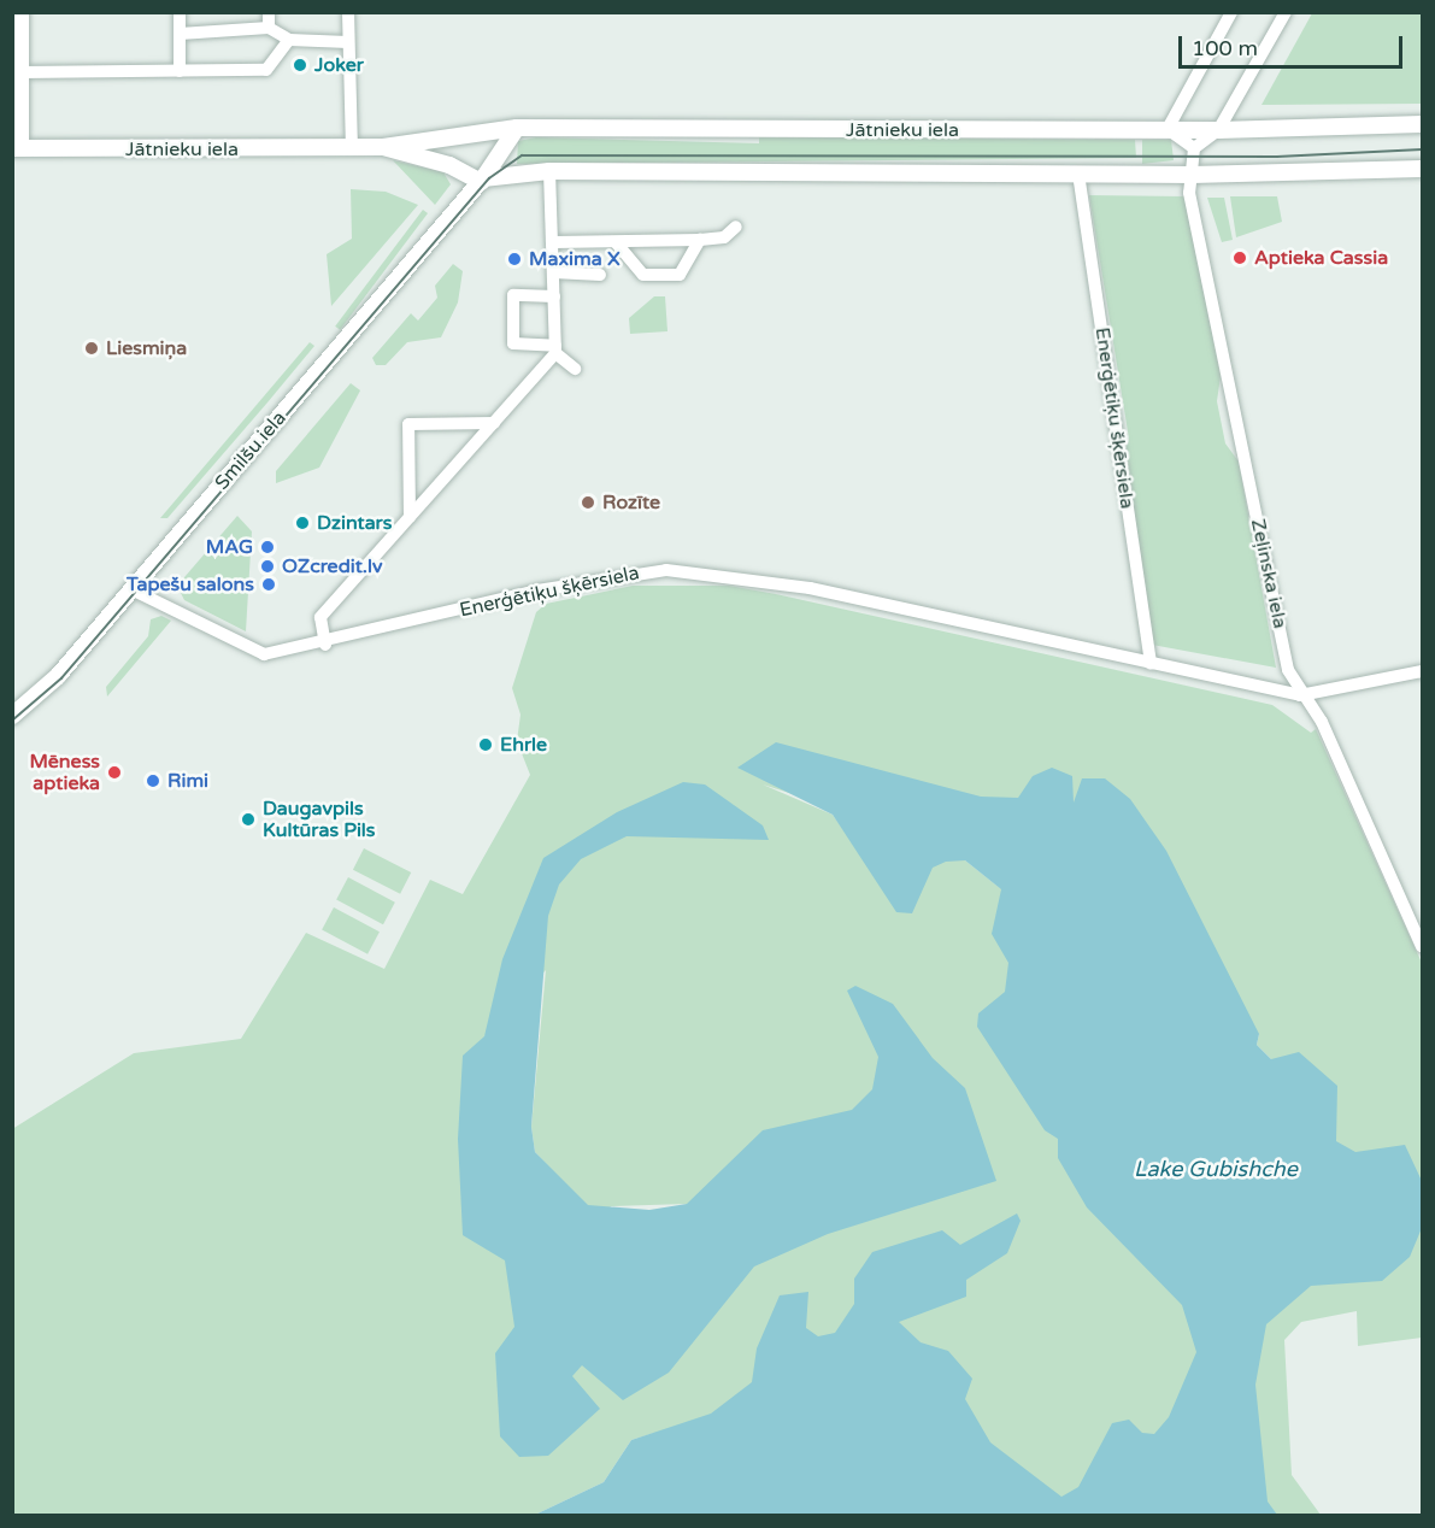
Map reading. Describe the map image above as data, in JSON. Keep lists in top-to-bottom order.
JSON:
{
  "streets": {
    "street": [
      "Jātnieku iela",
      "Enerģētiķu šķērsiela",
      "Smilšu iela",
      "Zeļinska iela"
    ]
  },
  "crossings": [
    ["Jātnieku iela", "Smilšu iela"],
    ["Enerģētiķu šķērsiela", "Smilšu iela"],
    ["Enerģētiķu šķērsiela", "Zeļinska iela"]
  ],
  "water": ["Lake Gubishche"],
  "places": [
    "Joker",
    "Aptieka Cassia",
    "Maxima X",
    "Liesmiņa",
    "Rozīte",
    "Dzintars",
    "MAG",
    "OZcredit.lv",
    "Tapešu salons",
    "Ehrle",
    "Mēness aptieka",
    "Rimi",
    "Daugavpils Kultūras Pils"
  ],
  "scale_bar": "100 m"
}
